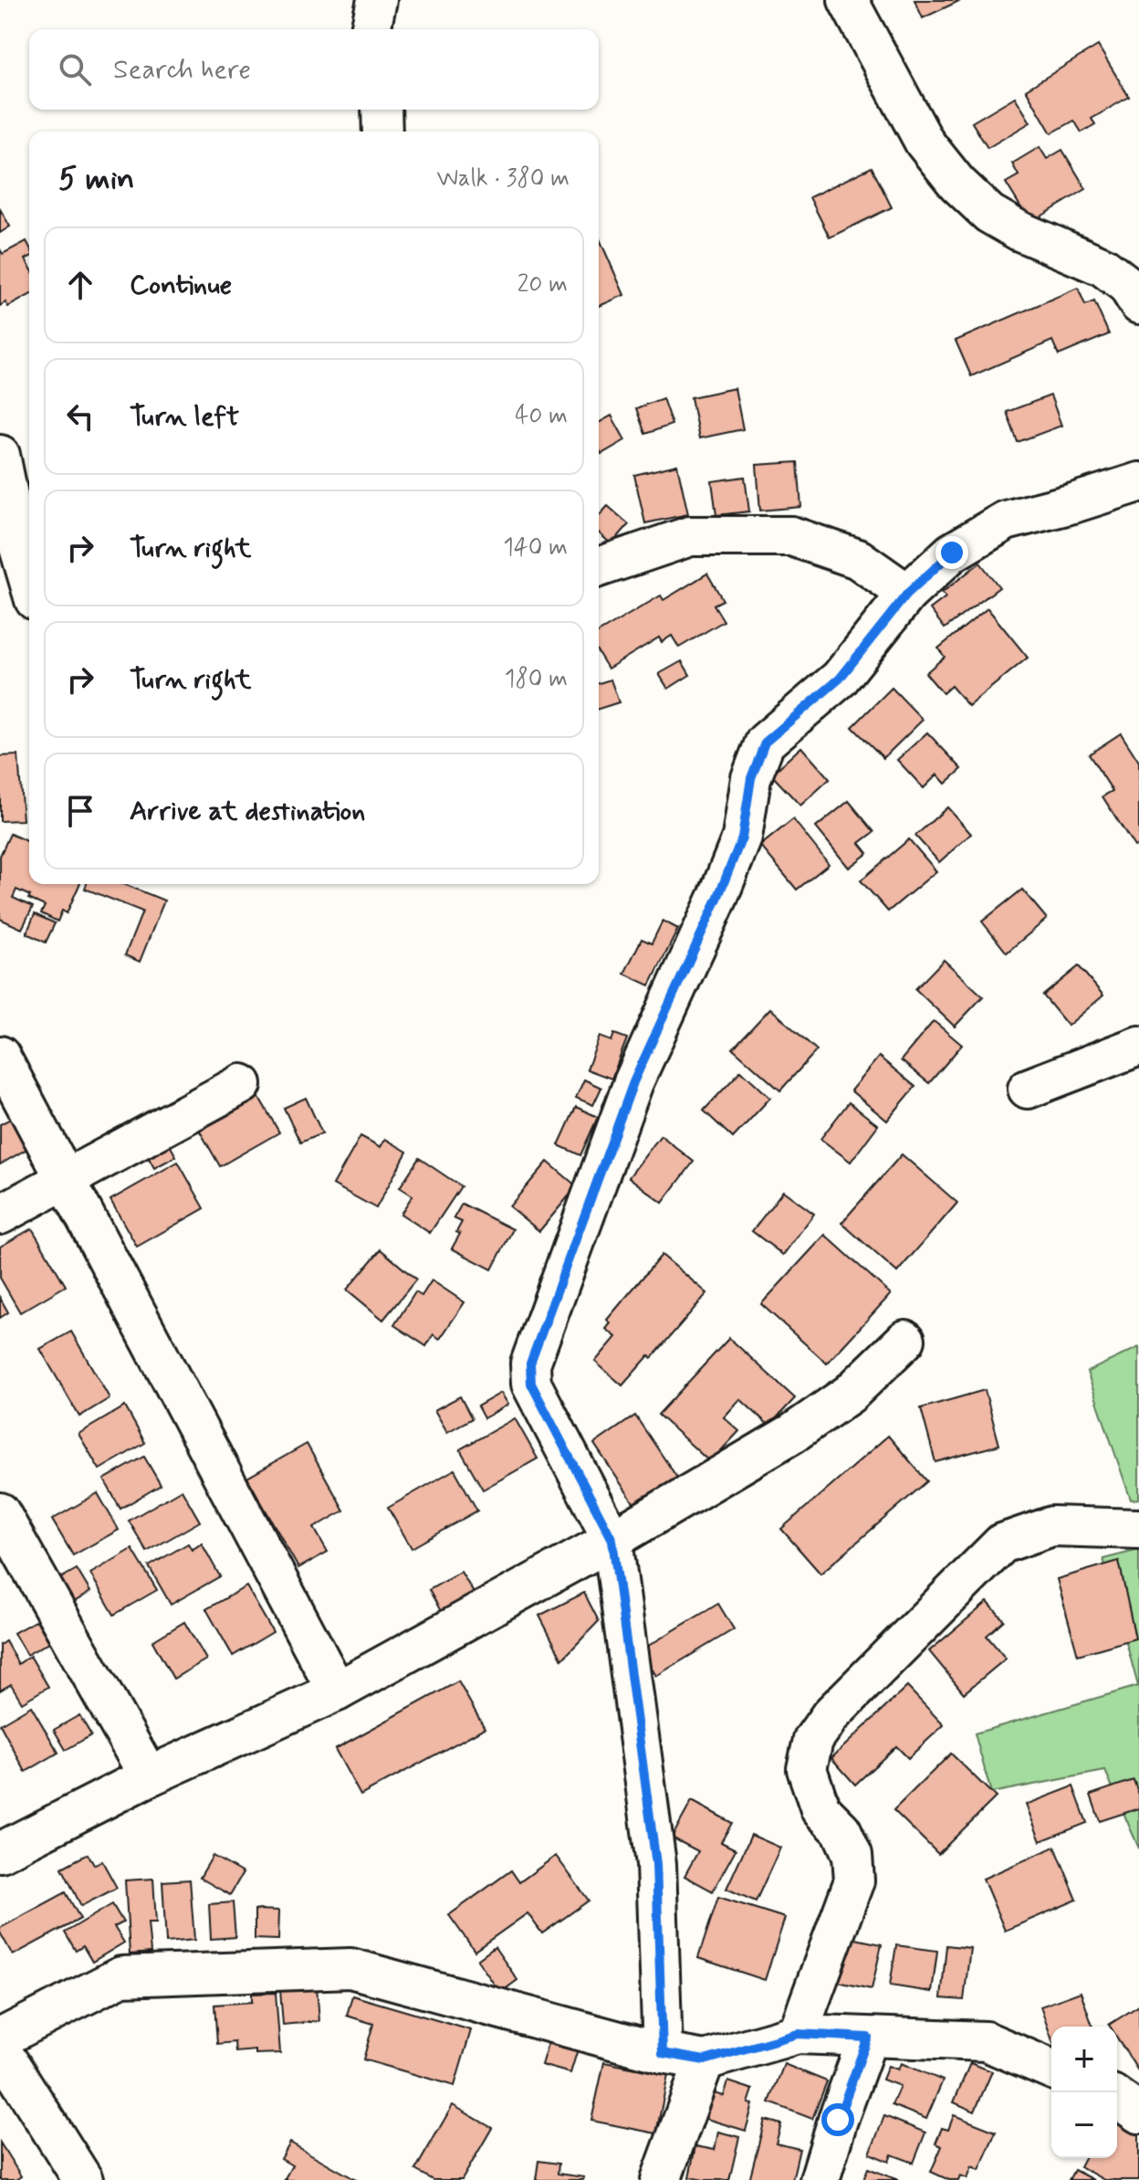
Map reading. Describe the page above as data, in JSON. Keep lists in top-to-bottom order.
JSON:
{
  "page": {
    "search": "Search here",
    "heading": ["5 min", "Walk · 380 m"],
    "list": [
      ["Continue", "20 m"],
      ["Turn left", "40 m"],
      ["Turn right", "140 m"],
      ["Turn right", "180 m"],
      "Arrive at destination"
    ],
    "map_buttons": ["+", "−"]
  }
}
